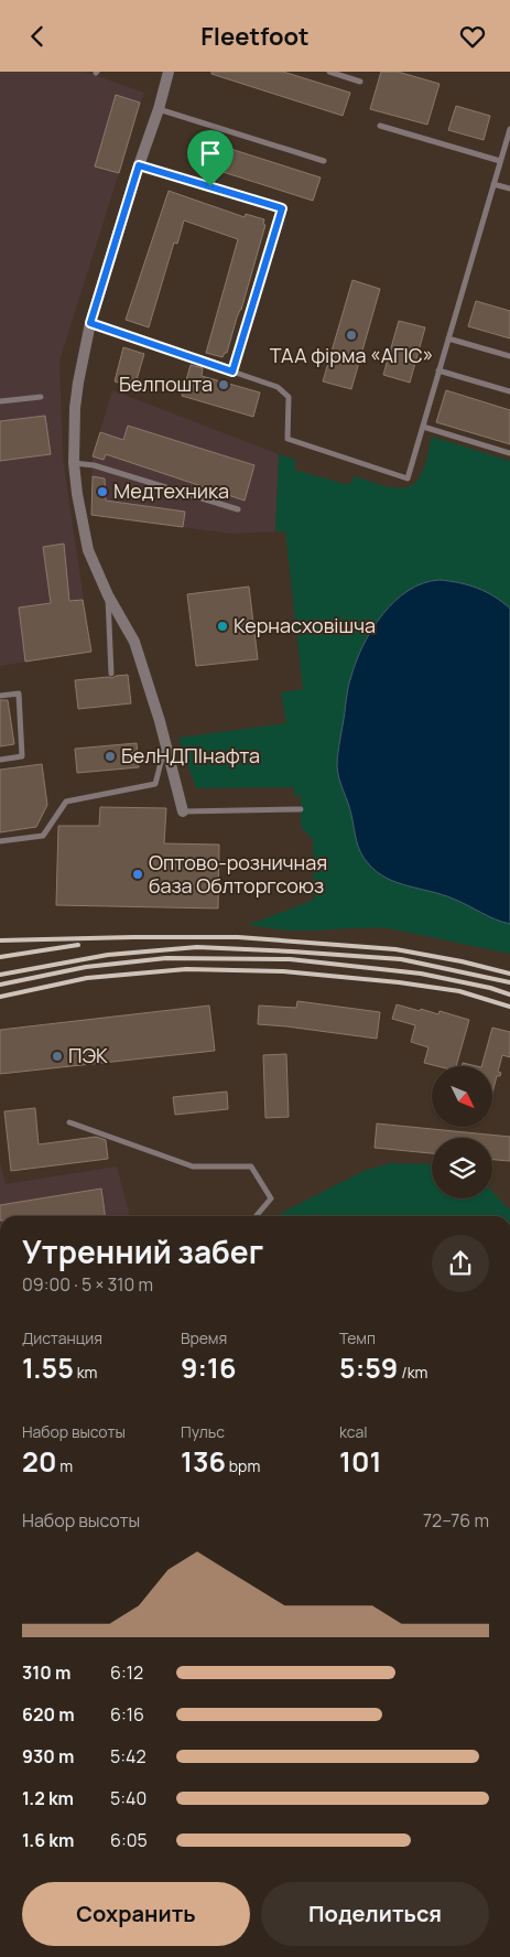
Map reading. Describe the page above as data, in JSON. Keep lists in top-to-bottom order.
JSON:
{
  "places": [
    "ТАА фірма «АГІС»",
    "Белпошта",
    "Медтехника",
    "Кернасховішча",
    "БелНДПІнафта",
    "Оптово-розничная база Облторгсоюз",
    "ПЭК"
  ],
  "north": "bottom right",
  "page": {
    "header": "Fleetfoot",
    "heading": ["Утренний забег", "09:00 · 5 × 310 m"],
    "stats": [
      ["Дистанция", "1.55 km"],
      ["Время", "9:16"],
      ["Темп", "5:59 /km"],
      ["Набор высоты", "20 m"],
      ["Пульс", "136 bpm"],
      ["kcal", "101"]
    ],
    "chart": ["Набор высоты", "72–76 m"],
    "list": [
      {
        "name": "310 m",
        "note": "6:12"
      },
      {
        "name": "620 m",
        "note": "6:16"
      },
      {
        "name": "930 m",
        "note": "5:42"
      },
      {
        "name": "1.2 km",
        "note": "5:40"
      },
      {
        "name": "1.6 km",
        "note": "6:05"
      }
    ],
    "buttons": ["Сохранить", "Поделиться"]
  }
}
